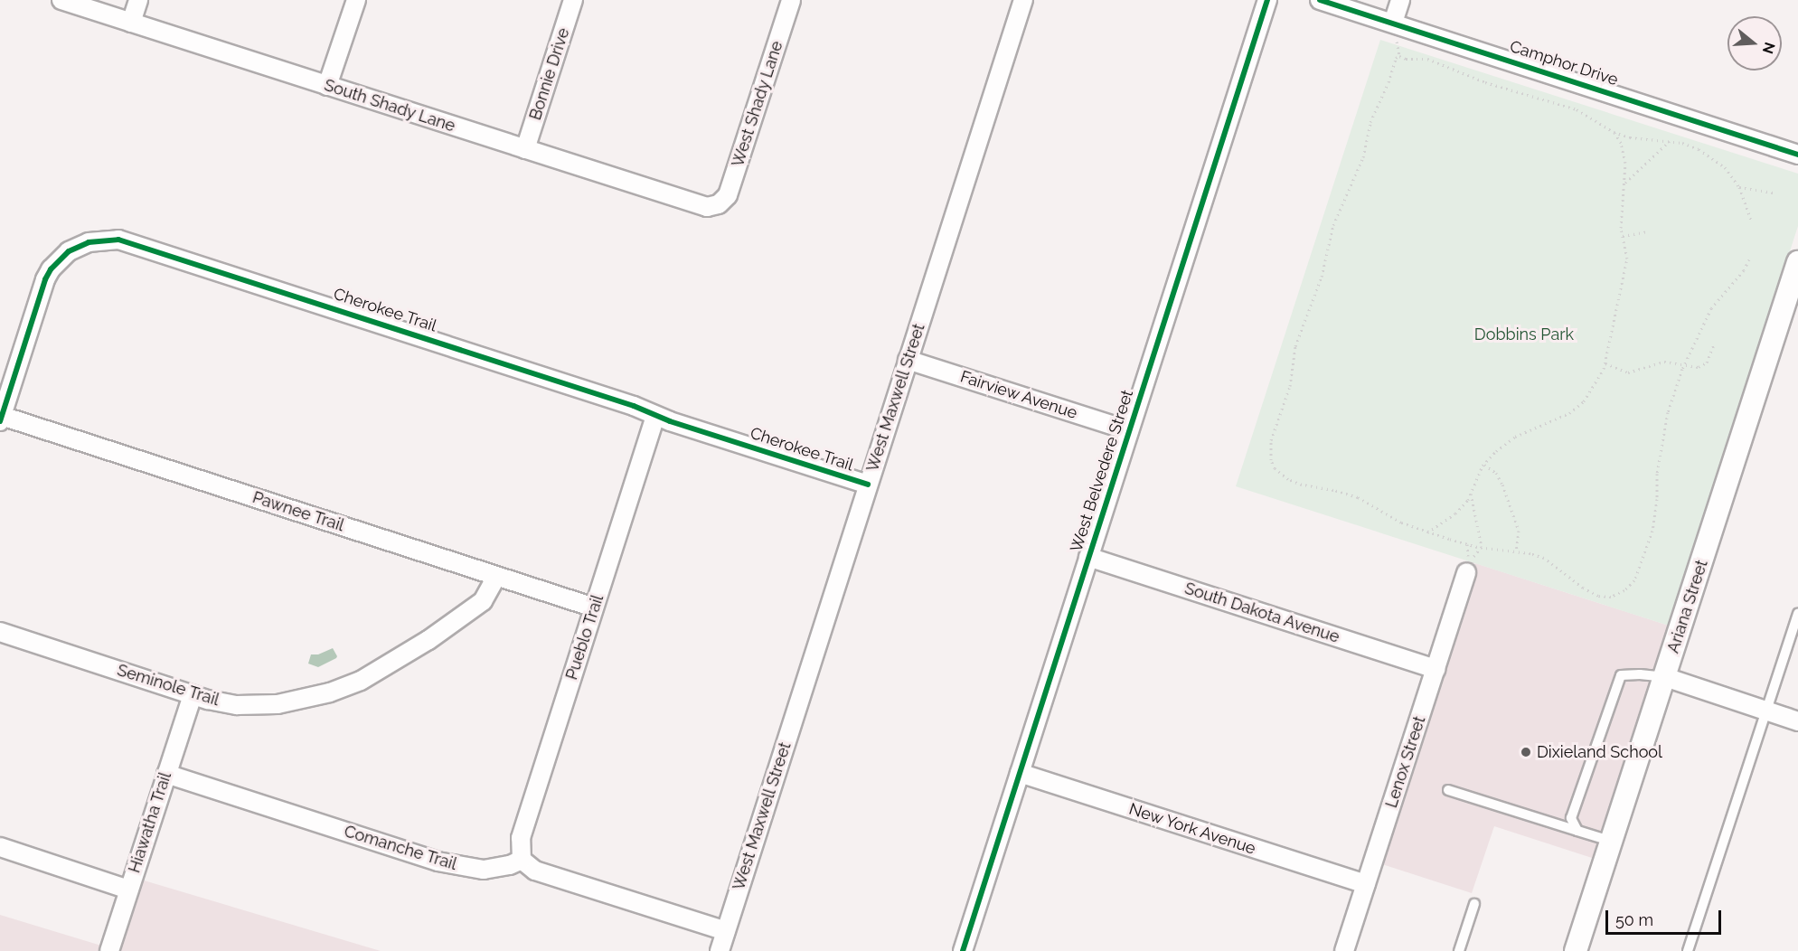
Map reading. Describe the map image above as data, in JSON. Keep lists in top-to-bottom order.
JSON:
{
  "streets": {
    "street": [
      "Camphor Drive",
      "Bonnie Drive",
      "West Shady Lane",
      "South Shady Lane",
      "Cherokee Trail",
      "Fairview Avenue",
      "West Maxwell Street",
      "West Belvedere Street",
      "Pawnee Trail",
      "Ariana Street",
      "South Dakota Avenue",
      "Pueblo Trail",
      "Seminole Trail",
      "Lenox Street",
      "Hiawatha Trail",
      "New York Avenue",
      "Comanche Trail"
    ]
  },
  "crossings": [
    ["Bonnie Drive", "South Shady Lane"],
    ["West Shady Lane", "South Shady Lane"],
    ["Cherokee Trail", "West Maxwell Street"],
    ["Cherokee Trail", "Pawnee Trail"],
    ["Cherokee Trail", "Pueblo Trail"],
    ["Fairview Avenue", "West Maxwell Street"],
    ["Fairview Avenue", "West Belvedere Street"],
    ["West Belvedere Street", "South Dakota Avenue"],
    ["West Belvedere Street", "New York Avenue"],
    ["Pawnee Trail", "Pueblo Trail"],
    ["Pawnee Trail", "Seminole Trail"],
    ["South Dakota Avenue", "Lenox Street"],
    ["Pueblo Trail", "Comanche Trail"],
    ["Seminole Trail", "Hiawatha Trail"],
    ["Lenox Street", "New York Avenue"],
    ["Hiawatha Trail", "Comanche Trail"]
  ],
  "parks": ["Dobbins Park"],
  "places": ["Dixieland School"],
  "scale_bar": "50 m",
  "north": "right"
}
